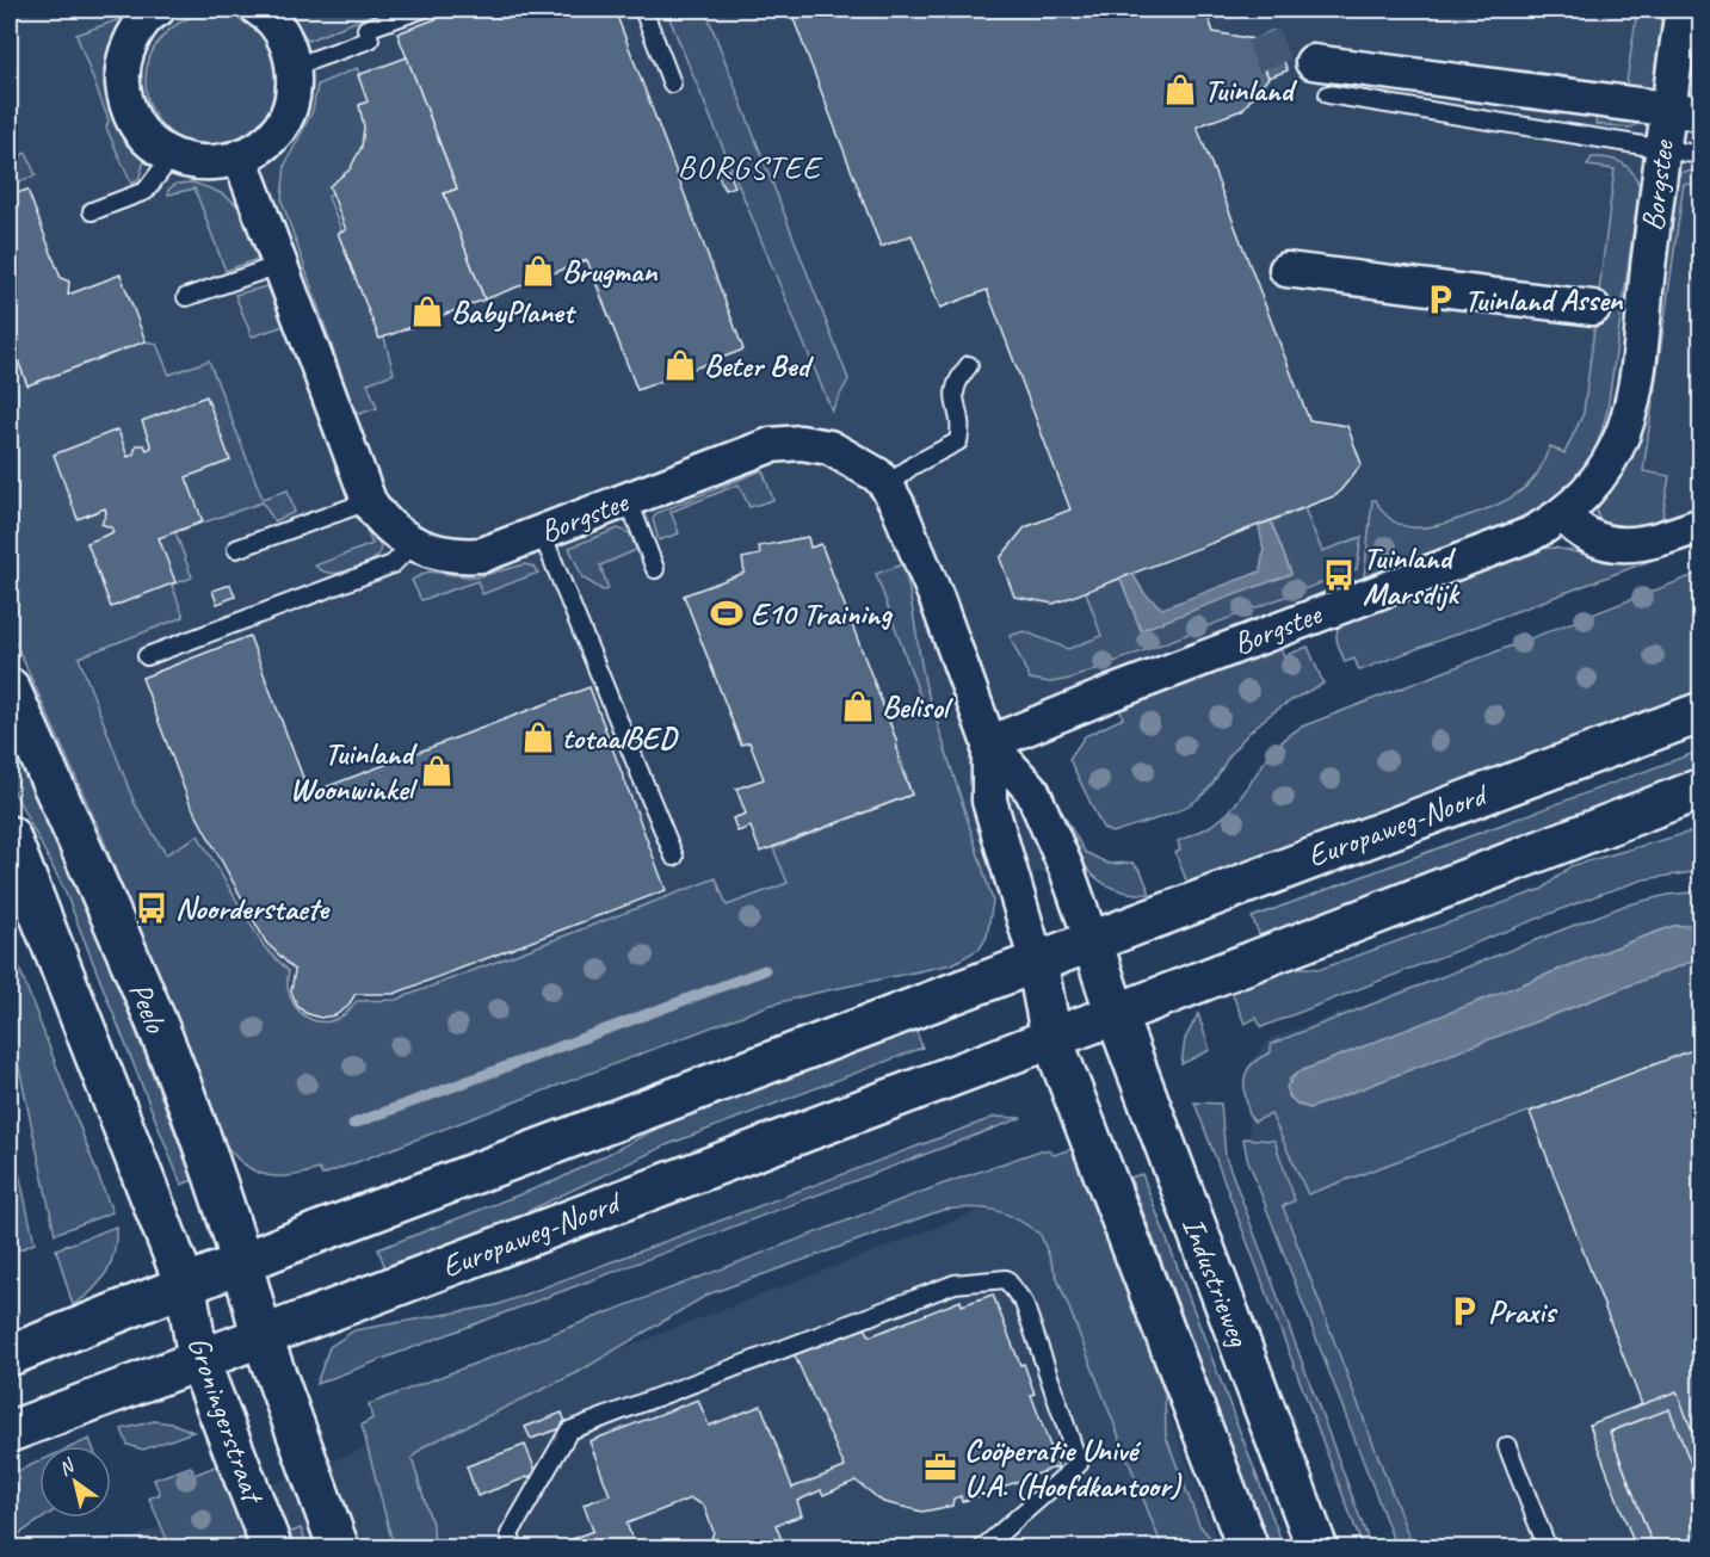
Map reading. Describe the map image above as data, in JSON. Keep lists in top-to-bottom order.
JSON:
{
  "streets": {
    "main road": [
      "Europaweg-Noord",
      "Peelo",
      "Industrieweg",
      "Groningerstraat"
    ],
    "street": ["Borgstee"]
  },
  "crossings": [
    ["Borgstee", "Europaweg-Noord"],
    ["Europaweg-Noord", "Peelo"],
    ["Europaweg-Noord", "Industrieweg"],
    ["Europaweg-Noord", "Groningerstraat"],
    ["Peelo", "Groningerstraat"]
  ],
  "districts": ["BORGSTEE"],
  "places": {
    "shop": [
      "Tuinland",
      "Brugman",
      "BabyPlanet",
      "Beter Bed",
      "Belisol",
      "totaalBED",
      "Tuinland Woonwinkel"
    ],
    "parking": ["Tuinland Assen", "Praxis"],
    "bus stop": ["Tuinland Marsdijk", "Noorderstaete"],
    "sports": ["E10 Training"],
    "office": ["Coöperatie Univé U.A. (Hoofdkantoor)"]
  },
  "north": "top left"
}
